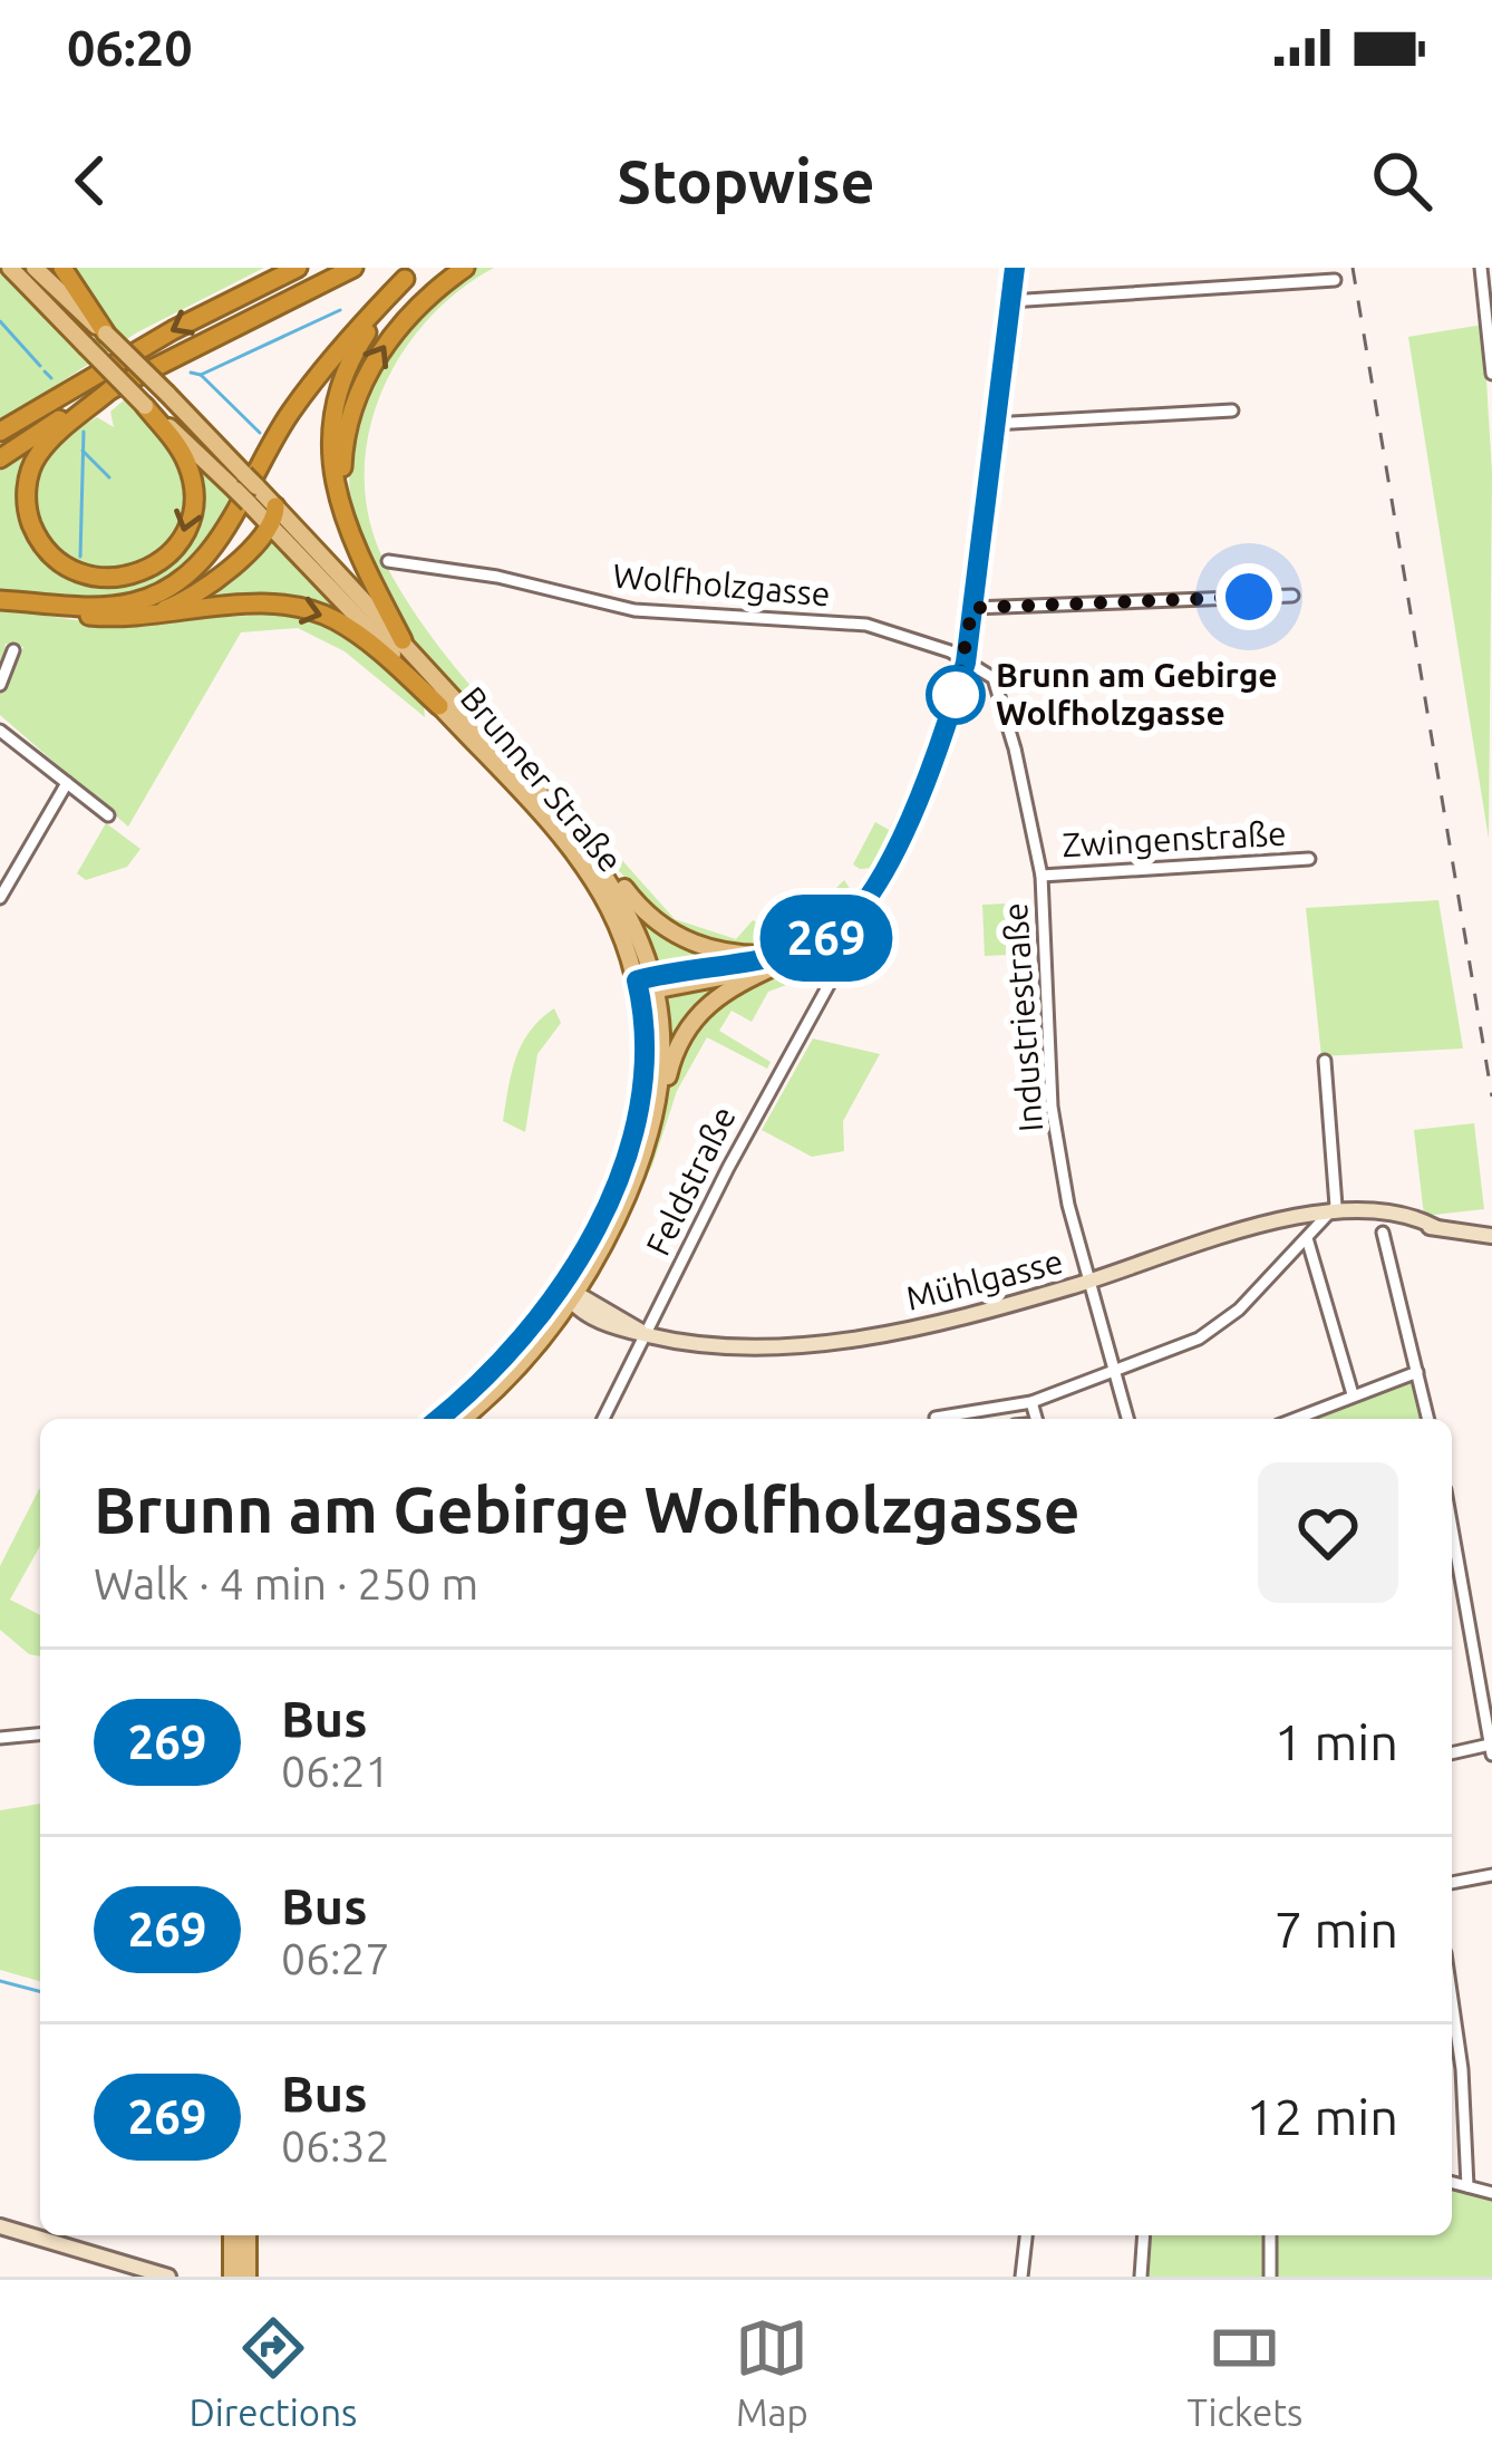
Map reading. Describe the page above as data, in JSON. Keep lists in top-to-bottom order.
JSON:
{
  "streets": {
    "main road": ["Brunner Straße"],
    "street": [
      "Wolfholzgasse",
      "Zwingenstraße",
      "Industriestraße",
      "Feldstraße",
      "Mühlgasse"
    ]
  },
  "crossings": [
    ["Wolfholzgasse", "Industriestraße"],
    ["Brunner Straße", "Mühlgasse"],
    ["Zwingenstraße", "Industriestraße"],
    ["Industriestraße", "Mühlgasse"],
    ["Feldstraße", "Mühlgasse"]
  ],
  "places": ["Brunn am Gebirge Wolfholzgasse"],
  "lines": ["bus line 269"],
  "page": {
    "status": "06:20",
    "header": "Stopwise",
    "on_map": "269",
    "heading": ["Brunn am Gebirge Wolfholzgasse", "Walk · 4 min · 250 m"],
    "list": [
      {
        "mark": "269",
        "name": "Bus",
        "note": "06:21",
        "value": "1 min"
      },
      {
        "mark": "269",
        "name": "Bus",
        "note": "06:27",
        "value": "7 min"
      },
      {
        "mark": "269",
        "name": "Bus",
        "note": "06:32",
        "value": "12 min"
      }
    ],
    "tabs": ["Directions", "Map", "Tickets"]
  }
}
